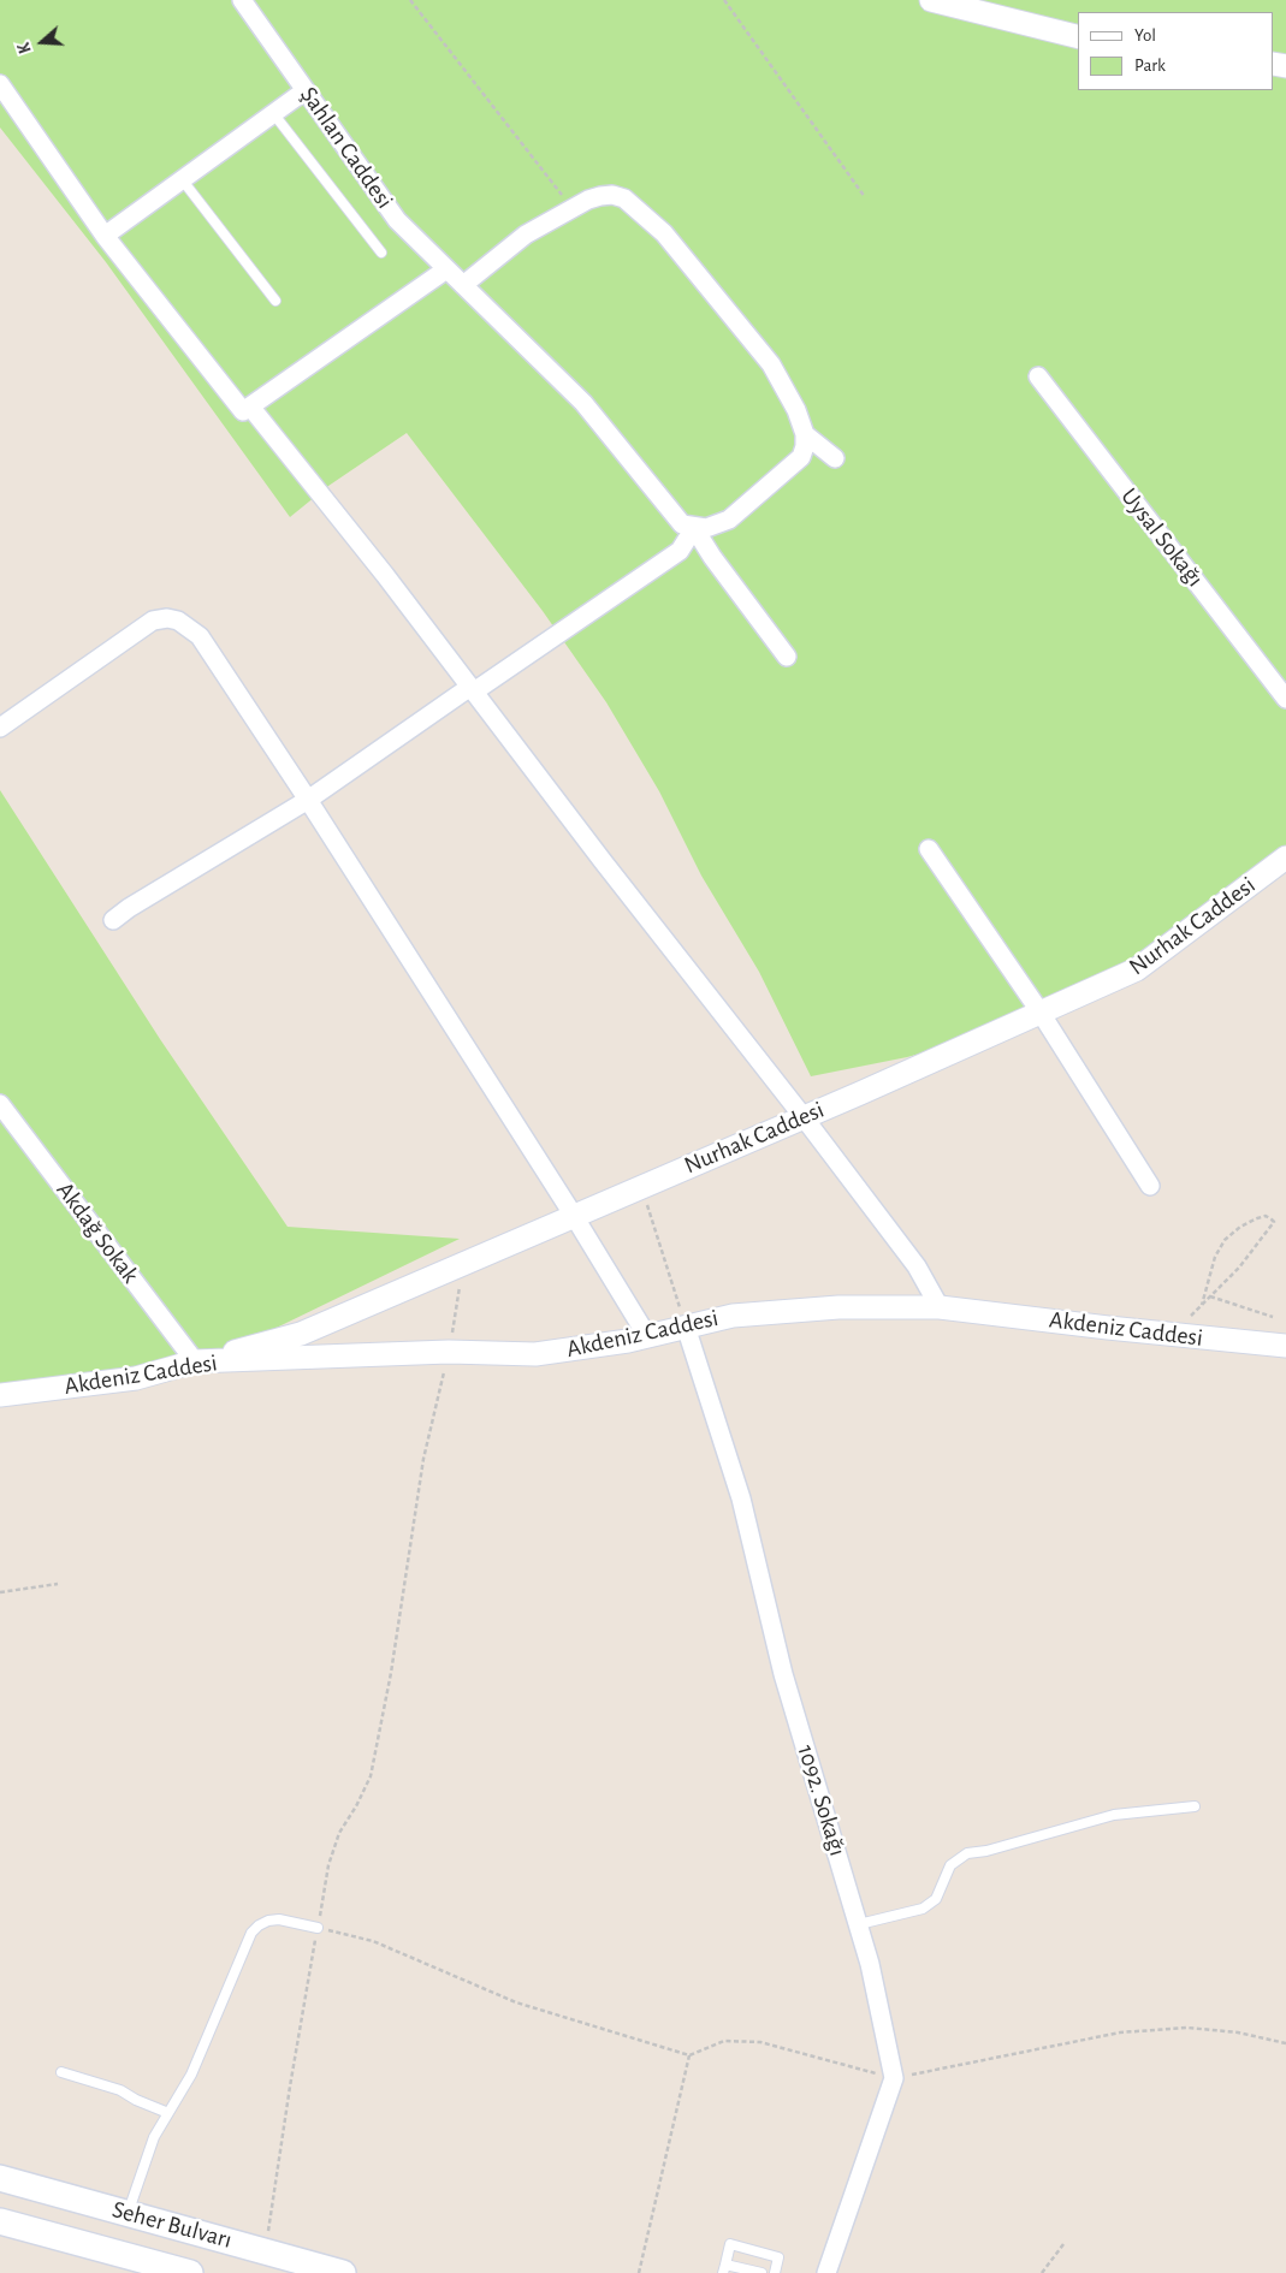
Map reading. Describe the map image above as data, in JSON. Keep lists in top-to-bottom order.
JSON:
{
  "streets": {
    "main road": ["Seher Bulvarı"],
    "street": [
      "Şahlan Caddesi",
      "Uysal Sokağı",
      "Nurhak Caddesi",
      "Akdağ Sokak",
      "Akdeniz Caddesi",
      "1092. Sokağı"
    ]
  },
  "crossings": [
    ["Nurhak Caddesi", "Akdağ Sokak"],
    ["Nurhak Caddesi", "Akdeniz Caddesi"],
    ["Akdağ Sokak", "Akdeniz Caddesi"],
    ["Akdeniz Caddesi", "1092. Sokağı"]
  ],
  "legend": ["Yol", "Park"],
  "north": "left"
}
